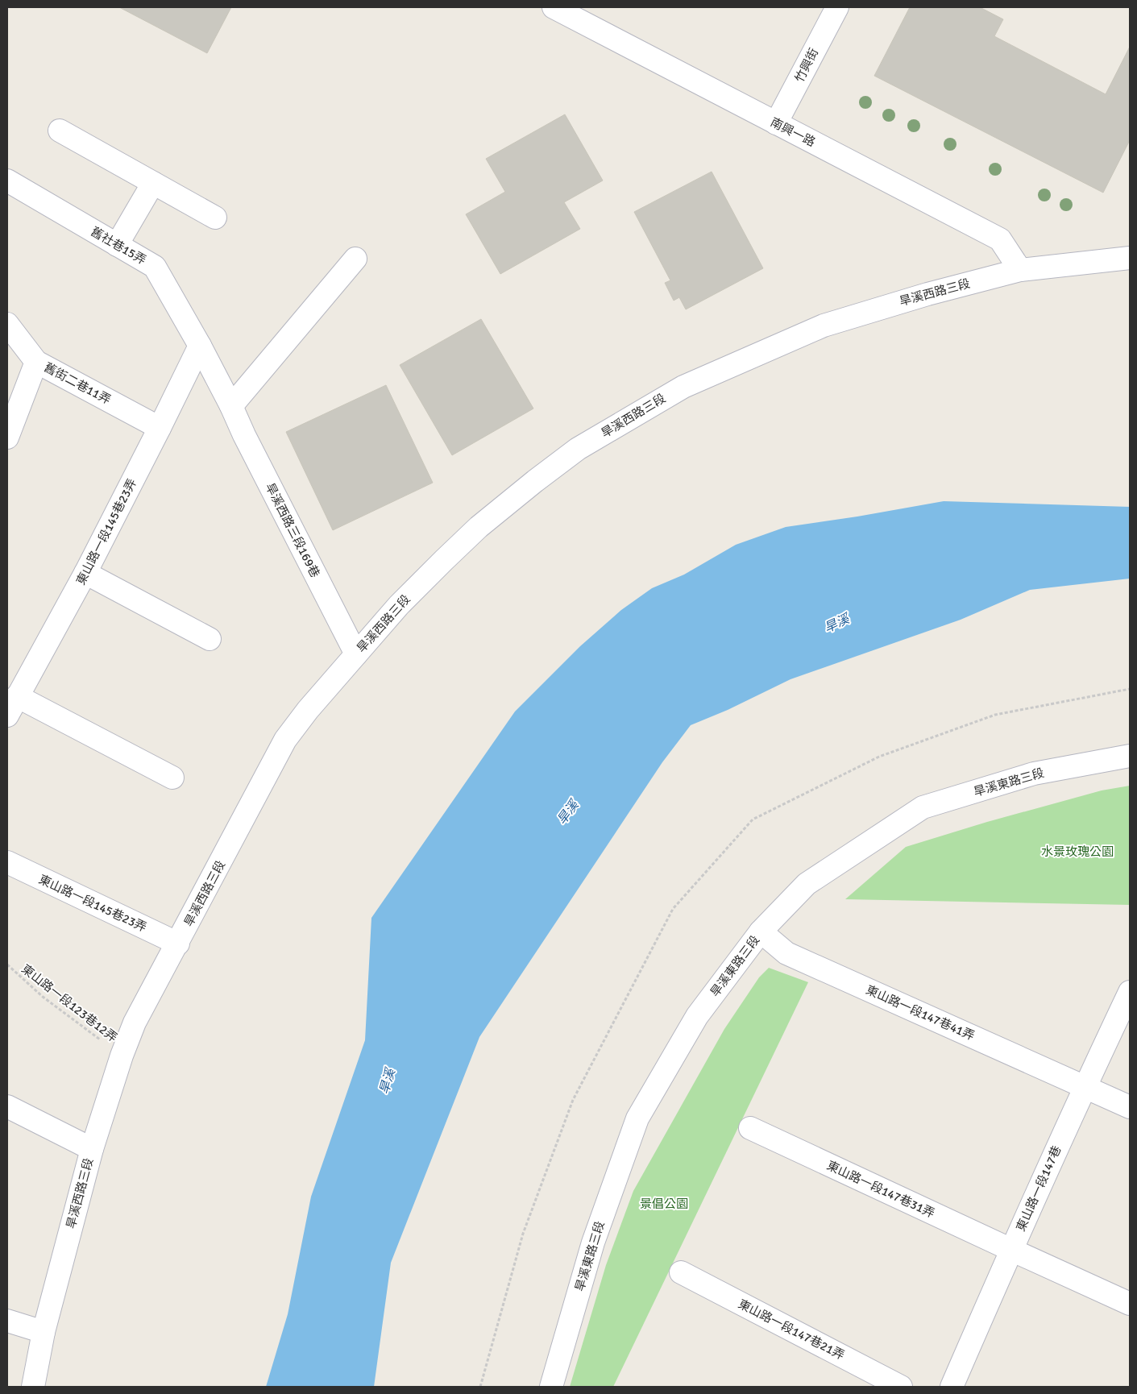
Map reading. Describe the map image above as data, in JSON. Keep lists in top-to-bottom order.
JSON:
{
  "streets": {
    "street": [
      "竹興街",
      "南興一路",
      "舊社巷15弄",
      "旱溪西路三段",
      "舊街二巷11弄",
      "旱溪西路三段169巷",
      "東山路一段145巷23弄",
      "旱溪東路三段",
      "東山路一段147巷41弄",
      "東山路一段147巷",
      "東山路一段147巷31弄",
      "東山路一段147巷21弄"
    ],
    "path": ["東山路一段123巷12弄"]
  },
  "crossings": [
    ["竹興街", "南興一路"],
    ["南興一路", "旱溪西路三段"],
    ["舊社巷15弄", "旱溪西路三段169巷"],
    ["舊社巷15弄", "東山路一段145巷23弄"],
    ["旱溪西路三段", "旱溪西路三段169巷"],
    ["旱溪西路三段", "東山路一段145巷23弄"],
    ["旱溪西路三段", "東山路一段123巷12弄"],
    ["舊街二巷11弄", "東山路一段145巷23弄"],
    ["旱溪東路三段", "東山路一段147巷41弄"],
    ["東山路一段147巷41弄", "東山路一段147巷"],
    ["東山路一段147巷", "東山路一段147巷31弄"]
  ],
  "water": ["旱溪"],
  "parks": ["水景玫瑰公園", "景倡公園"]
}
